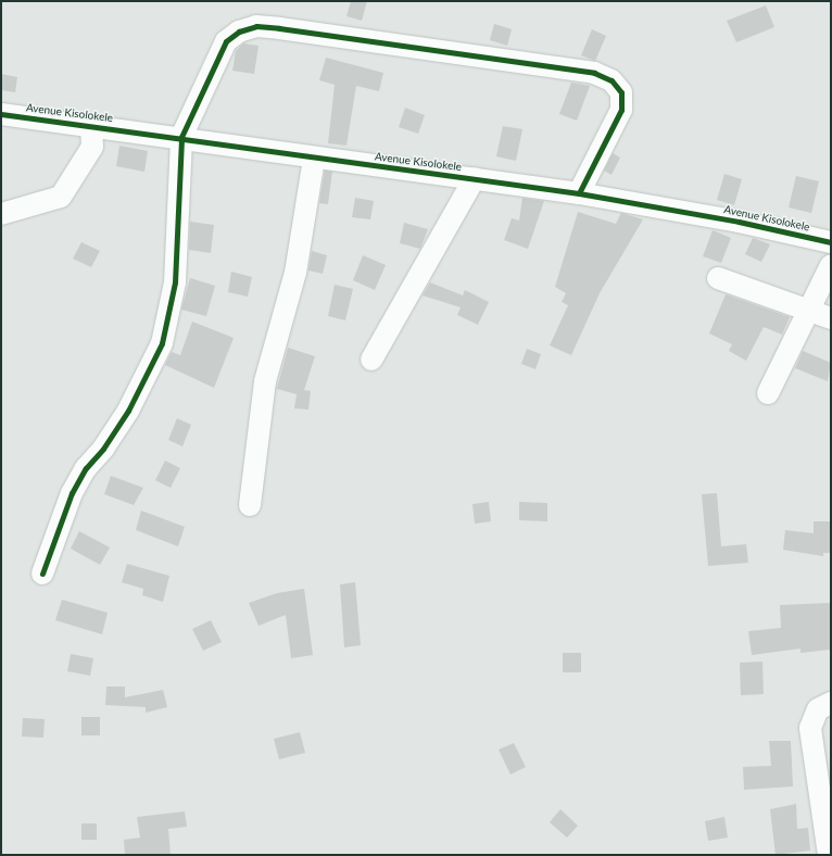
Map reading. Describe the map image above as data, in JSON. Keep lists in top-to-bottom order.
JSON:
{
  "streets": {
    "street": ["Avenue Kisolokele"]
  }
}
